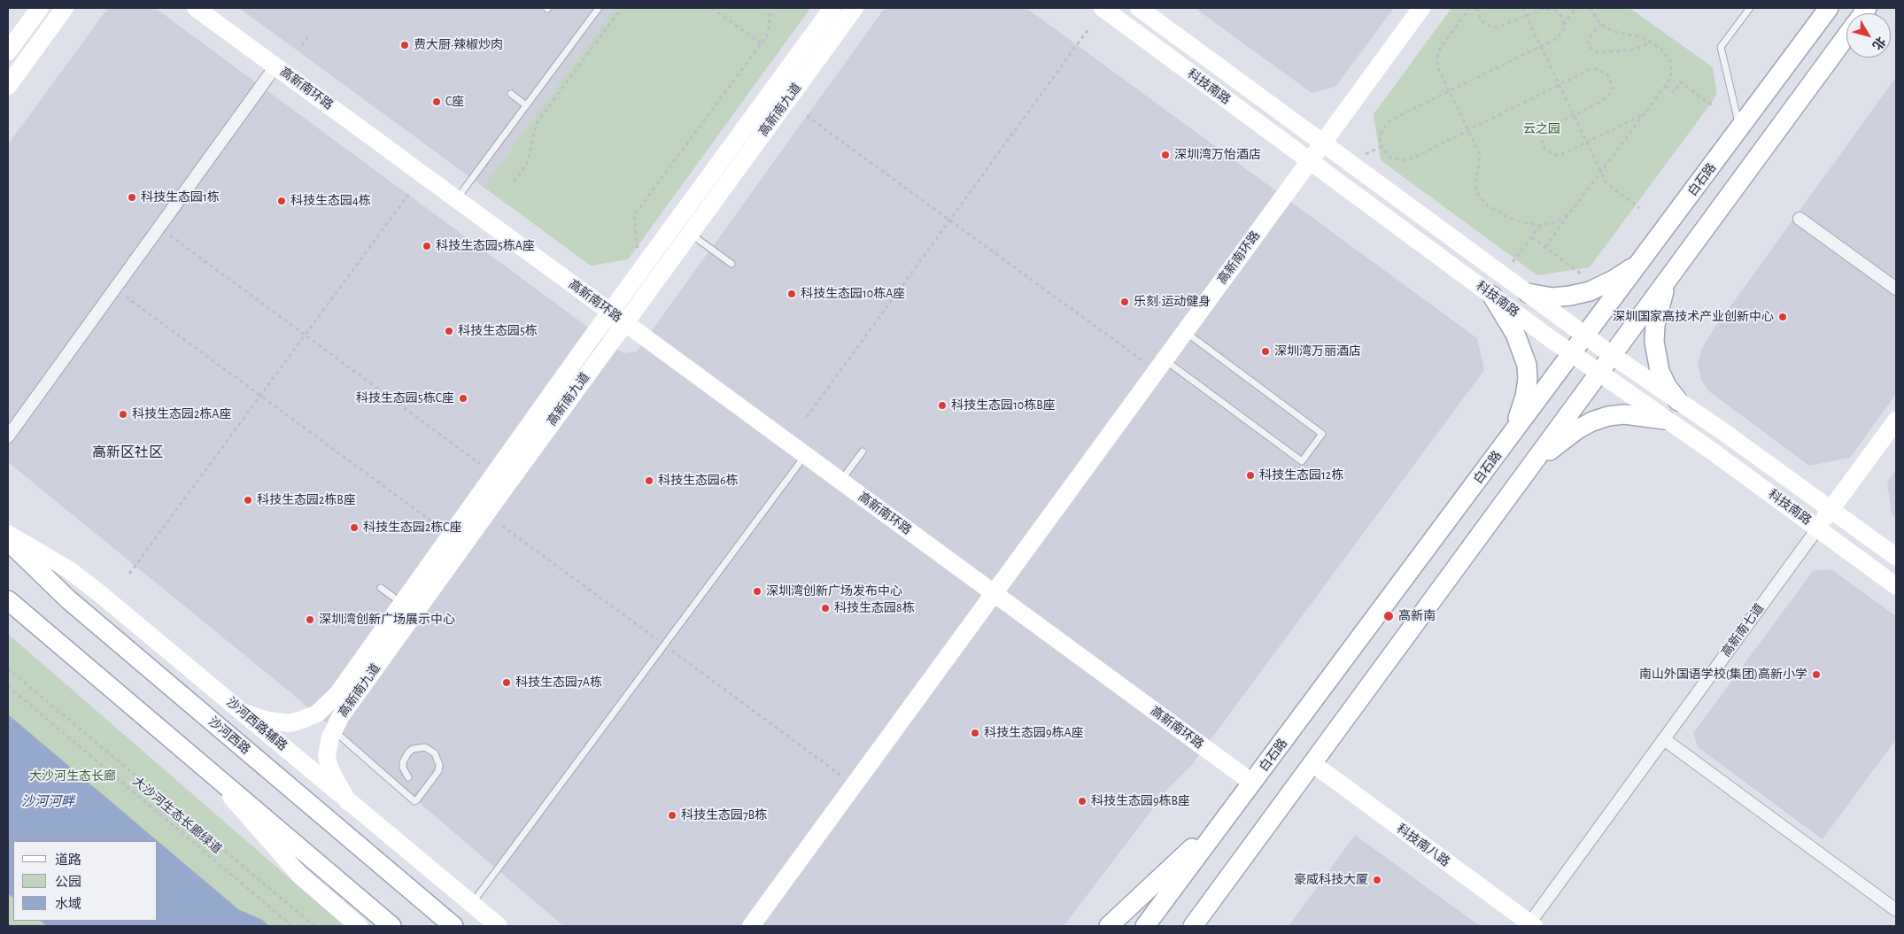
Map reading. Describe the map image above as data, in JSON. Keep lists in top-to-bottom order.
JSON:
{
  "streets": {
    "main road": ["白石路", "沙河西路"],
    "street": [
      "科技南路",
      "高新南环路",
      "高新南九道",
      "高新南七道",
      "沙河西路辅路",
      "科技南八路"
    ],
    "path": ["大沙河生态长廊绿道"]
  },
  "crossings": [
    ["科技南路", "高新南环路"],
    ["科技南路", "白石路"],
    ["科技南路", "高新南七道"],
    ["高新南环路", "高新南九道"],
    ["高新南环路", "白石路"],
    ["高新南九道", "沙河西路辅路"],
    ["高新南七道", "科技南八路"]
  ],
  "districts": ["高新区社区"],
  "water": ["沙河河畔"],
  "parks": ["云之园", "大沙河生态长廊"],
  "places": [
    "费大厨·辣椒炒肉",
    "C座",
    "深圳湾万怡酒店",
    "科技生态园1栋",
    "科技生态园4栋",
    "科技生态园5栋A座",
    "科技生态园10栋A座",
    "乐刻·运动健身",
    "深圳国家高技术产业创新中心",
    "科技生态园5栋",
    "深圳湾万丽酒店",
    "科技生态园5栋C座",
    "科技生态园10栋B座",
    "科技生态园2栋A座",
    "科技生态园12栋",
    "科技生态园6栋",
    "科技生态园2栋B座",
    "科技生态园2栋C座",
    "深圳湾创新广场发布中心",
    "科技生态园8栋",
    "高新南",
    "深圳湾创新广场展示中心",
    "南山外国语学校(集团)高新小学",
    "科技生态园7A栋",
    "科技生态园9栋A座",
    "科技生态园9栋B座",
    "科技生态园7B栋",
    "豪威科技大厦"
  ],
  "legend": ["道路", "公园", "水域"],
  "north": "bottom right"
}
